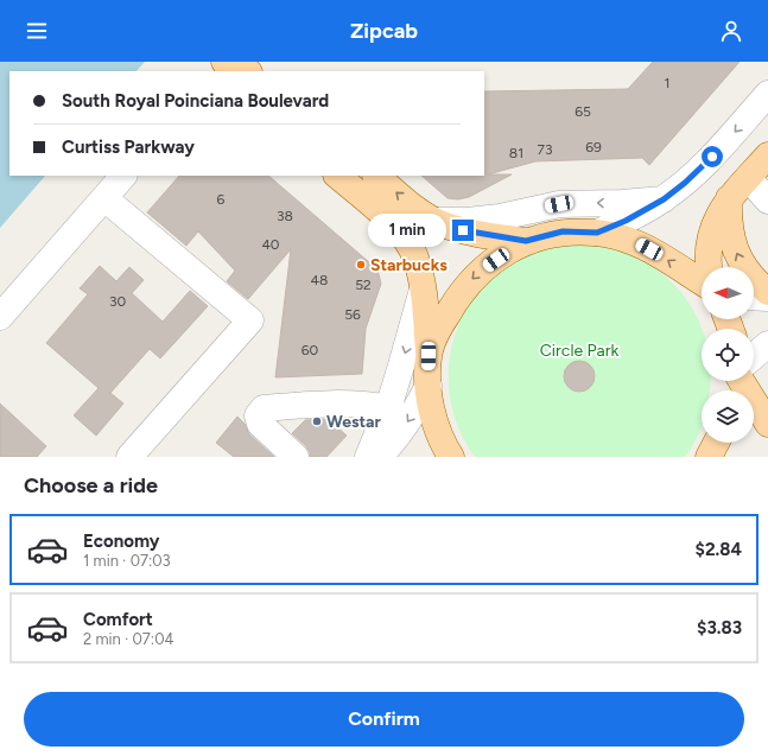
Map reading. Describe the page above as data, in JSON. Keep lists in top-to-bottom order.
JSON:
{
  "parks": ["Circle Park"],
  "places": ["Starbucks", "Westar"],
  "house_numbers": [
    "1",
    "65",
    "69",
    "73",
    "81",
    "6",
    "38",
    "40",
    "48",
    "52",
    "30",
    "56",
    "60"
  ],
  "north": "left",
  "page": {
    "header": "Zipcab",
    "banner": ["South Royal Poinciana Boulevard", "Curtiss Parkway"],
    "bubble": "1 min",
    "heading": "Choose a ride",
    "list": [
      {
        "name": "Economy",
        "note": "1 min · 07:03",
        "value": "$2.84"
      },
      {
        "name": "Comfort",
        "note": "2 min · 07:04",
        "value": "$3.83"
      }
    ],
    "buttons": "Confirm"
  }
}
